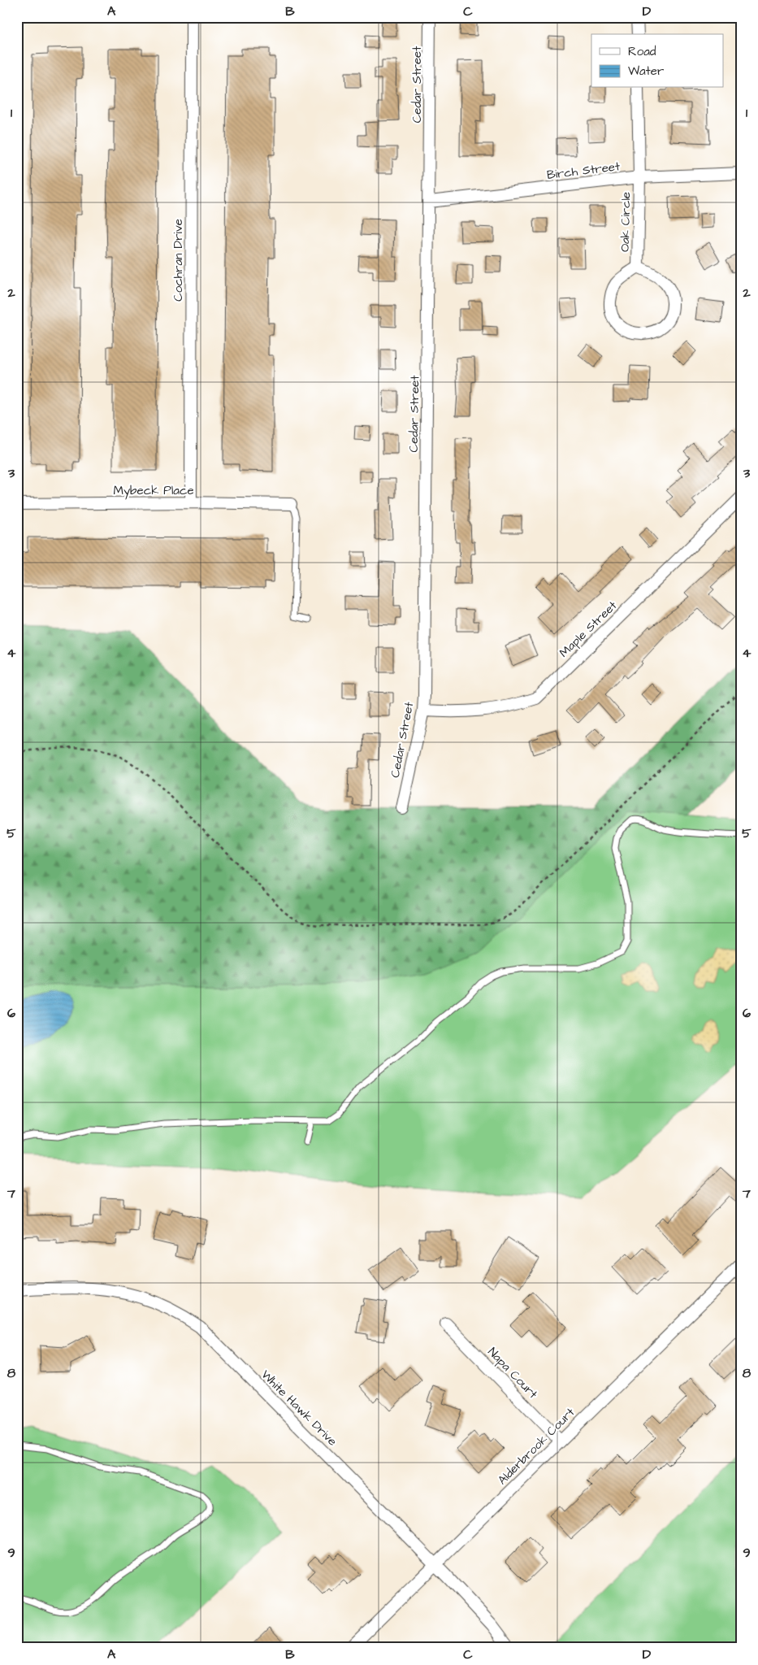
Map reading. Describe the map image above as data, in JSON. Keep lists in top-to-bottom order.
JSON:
{
  "streets": {
    "street": [
      "Cedar Street",
      "Birch Street",
      "Oak Circle",
      "Cochran Drive",
      "Mybeck Place",
      "Maple Street",
      "Napa Court",
      "White Hawk Drive",
      "Alderbrook Court"
    ]
  },
  "crossings": [
    ["Cedar Street", "Birch Street"],
    ["Cedar Street", "Maple Street"],
    ["Birch Street", "Oak Circle"],
    ["Cochran Drive", "Mybeck Place"],
    ["Napa Court", "Alderbrook Court"],
    ["White Hawk Drive", "Alderbrook Court"]
  ],
  "legend": ["Road", "Water"],
  "grid": {
    "columns": [
      "A",
      "B",
      "C",
      "D"
    ],
    "rows": [
      "1",
      "2",
      "3",
      "4",
      "5",
      "6",
      "7",
      "8",
      "9"
    ]
  }
}
